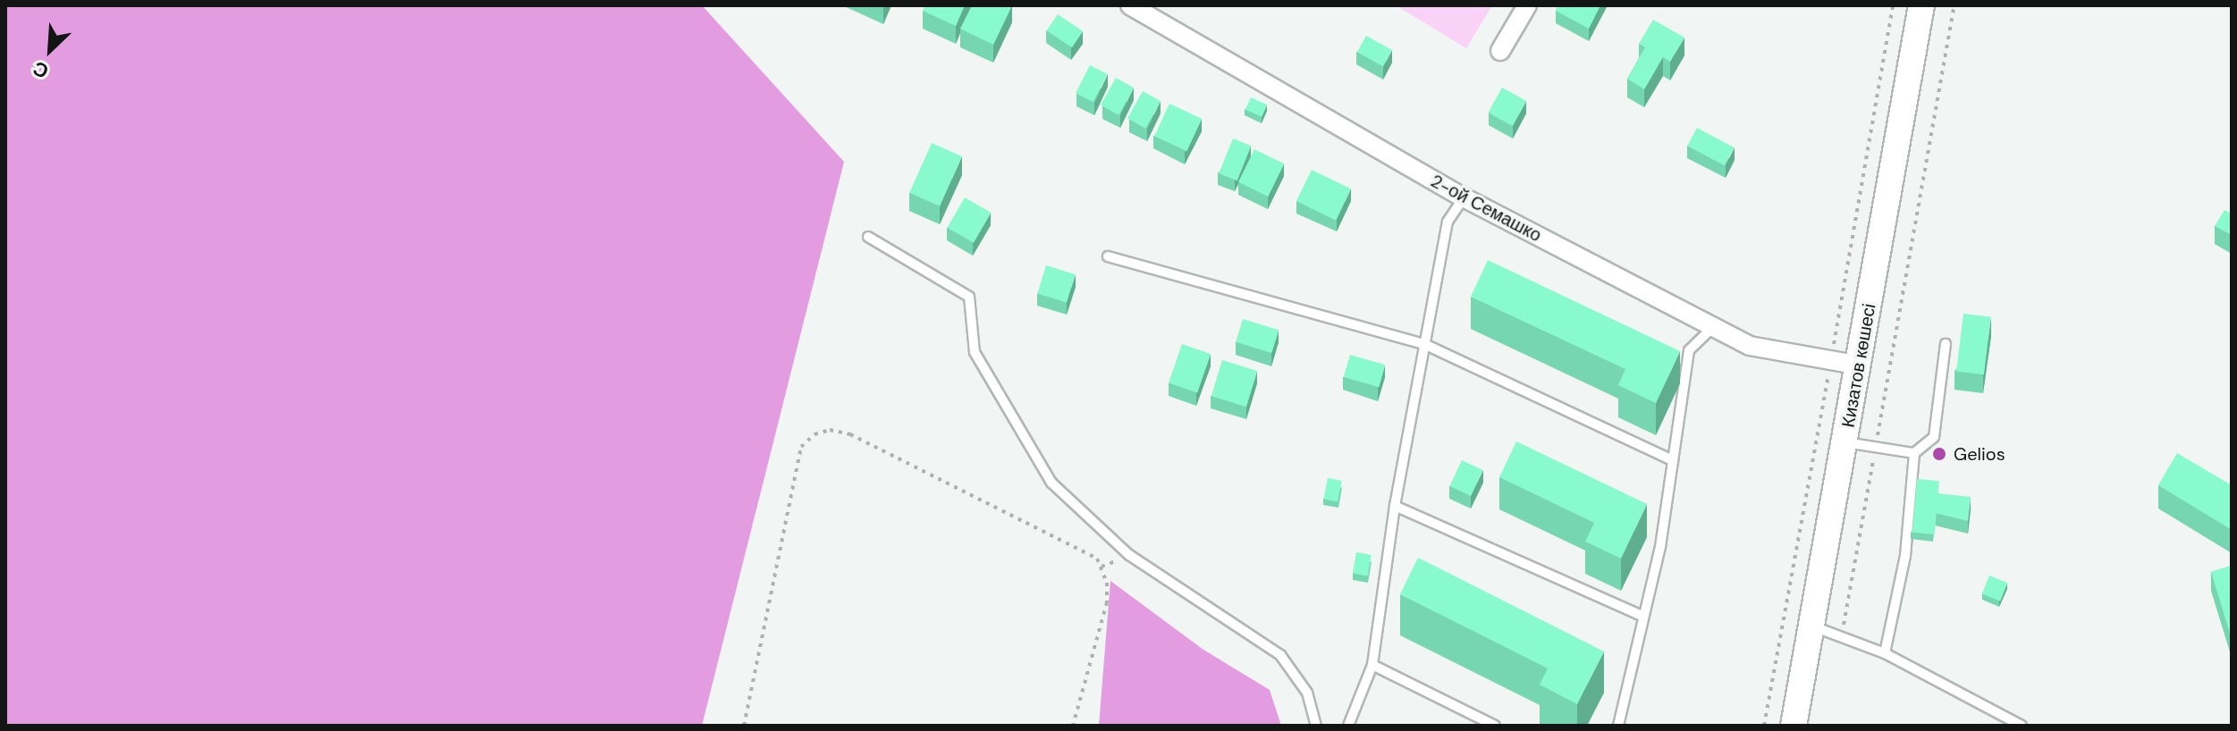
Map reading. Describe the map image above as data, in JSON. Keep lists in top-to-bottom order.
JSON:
{
  "streets": {
    "main road": ["Кизатов көшесі"],
    "street": ["2-ой Семашко"]
  },
  "crossings": [
    ["2-ой Семашко", "Кизатов көшесі"]
  ],
  "places": ["Gelios"],
  "north": "bottom left"
}
